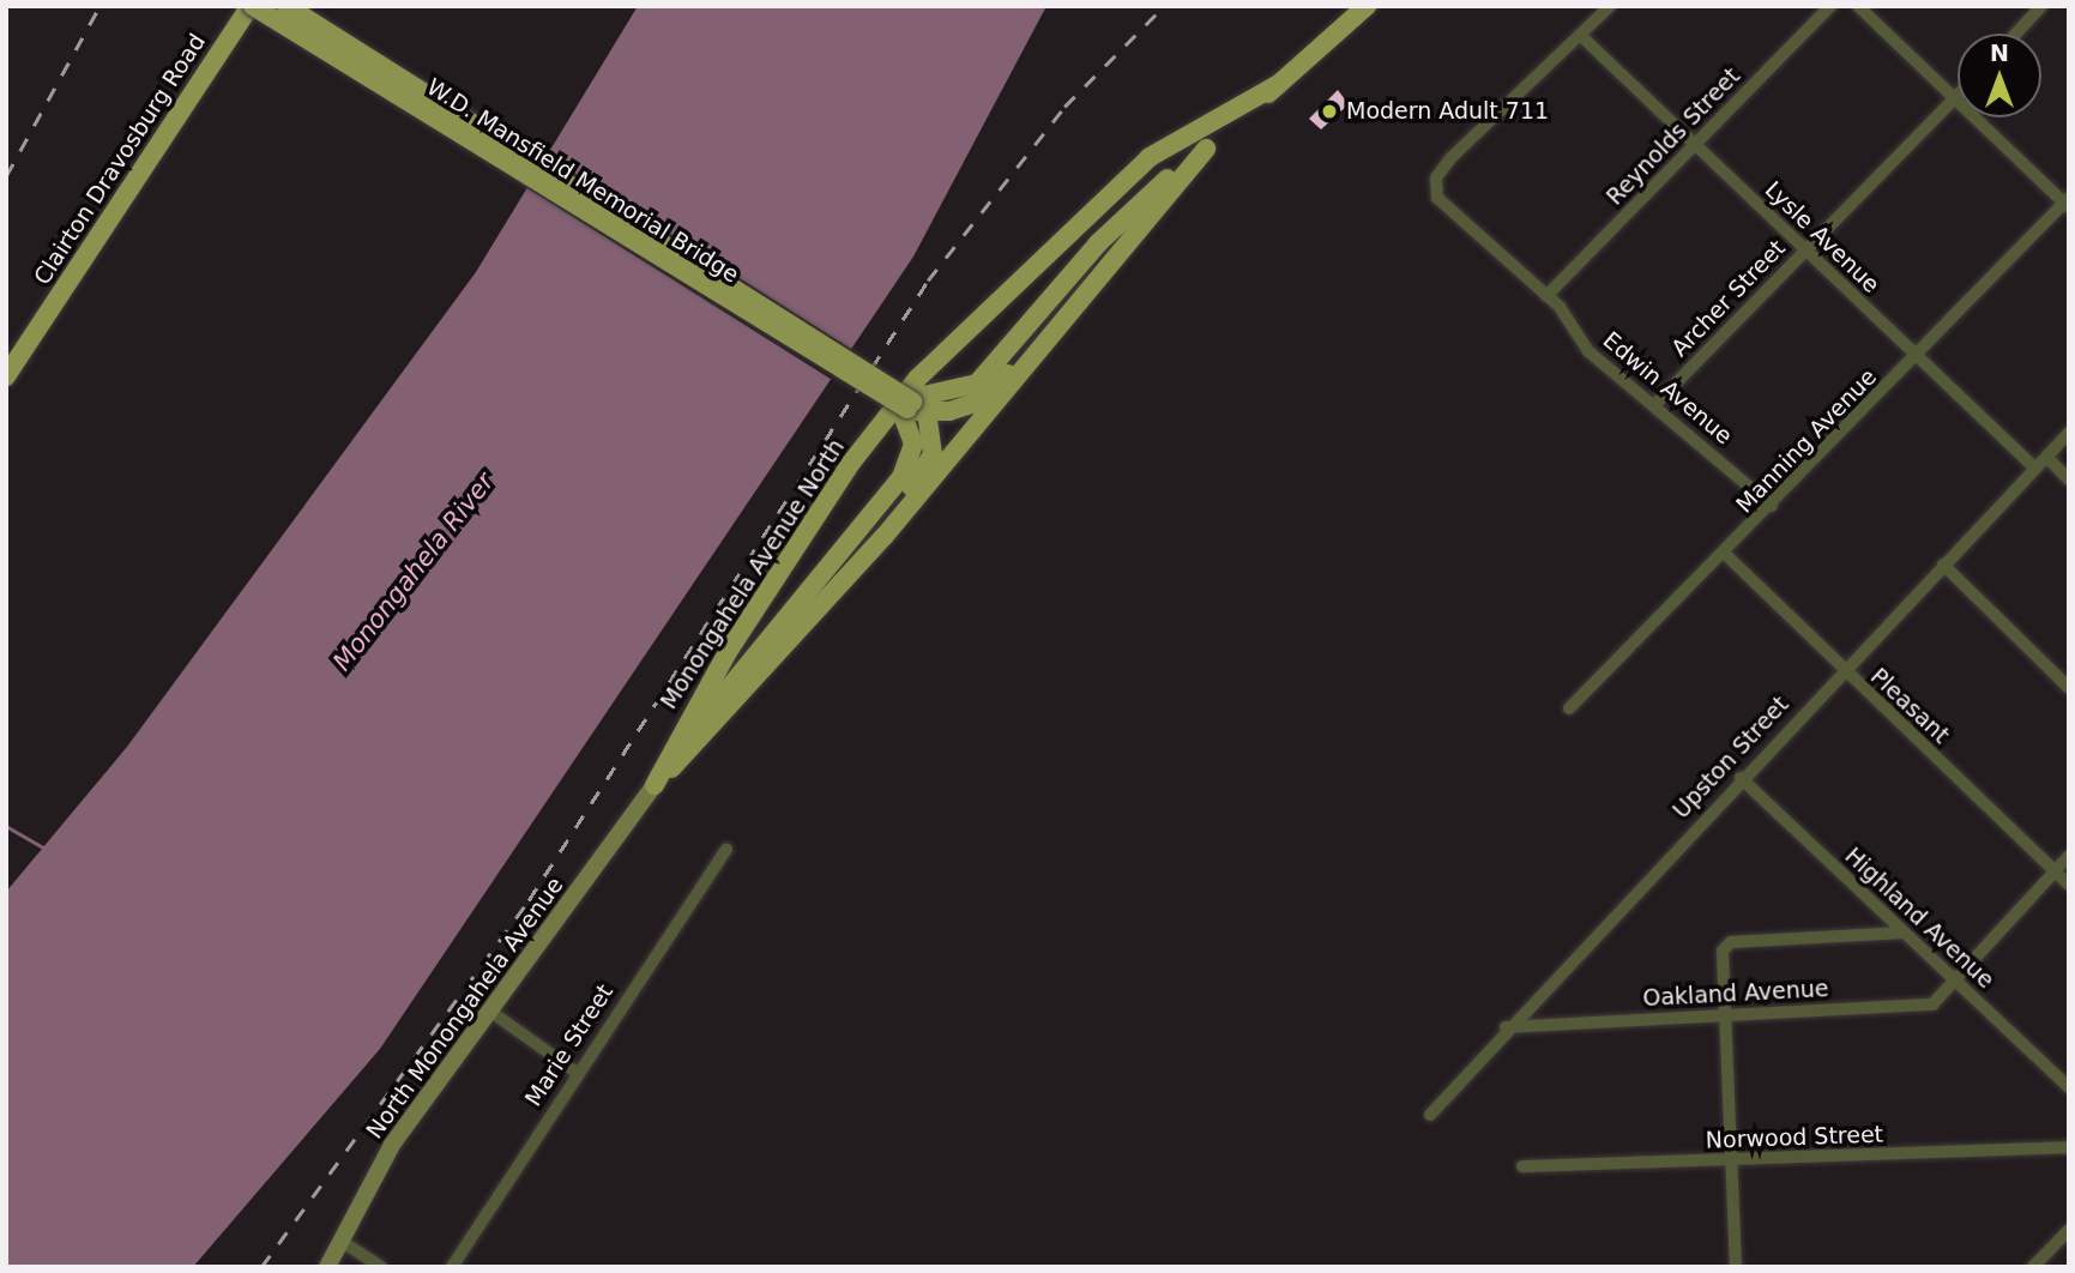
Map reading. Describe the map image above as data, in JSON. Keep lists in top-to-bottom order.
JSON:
{
  "streets": {
    "main road": [
      "Clairton Dravosburg Road",
      "W.D. Mansfield Memorial Bridge",
      "Monongahela Avenue North",
      "North Monongahela Avenue"
    ],
    "street": [
      "Reynolds Street",
      "Lysle Avenue",
      "Archer Street",
      "Edwin Avenue",
      "Manning Avenue",
      "Pleasant",
      "Upston Street",
      "Highland Avenue",
      "Oakland Avenue",
      "Marie Street",
      "Norwood Street"
    ]
  },
  "crossings": [
    ["Reynolds Street", "Lysle Avenue"],
    ["Reynolds Street", "Edwin Avenue"],
    ["Clairton Dravosburg Road", "W.D. Mansfield Memorial Bridge"],
    ["Lysle Avenue", "Archer Street"],
    ["Lysle Avenue", "Edwin Avenue"],
    ["Lysle Avenue", "Manning Avenue"],
    ["Lysle Avenue", "Upston Street"],
    ["Archer Street", "Edwin Avenue"],
    ["Edwin Avenue", "Manning Avenue"],
    ["Manning Avenue", "Pleasant"],
    ["Monongahela Avenue North", "North Monongahela Avenue"],
    ["Pleasant", "Upston Street"],
    ["Pleasant", "Oakland Avenue"],
    ["Upston Street", "Highland Avenue"],
    ["Upston Street", "Oakland Avenue"],
    ["Highland Avenue", "Oakland Avenue"]
  ],
  "water": ["Monongahela River"],
  "places": ["Modern Adult 711"],
  "north": "top"
}
